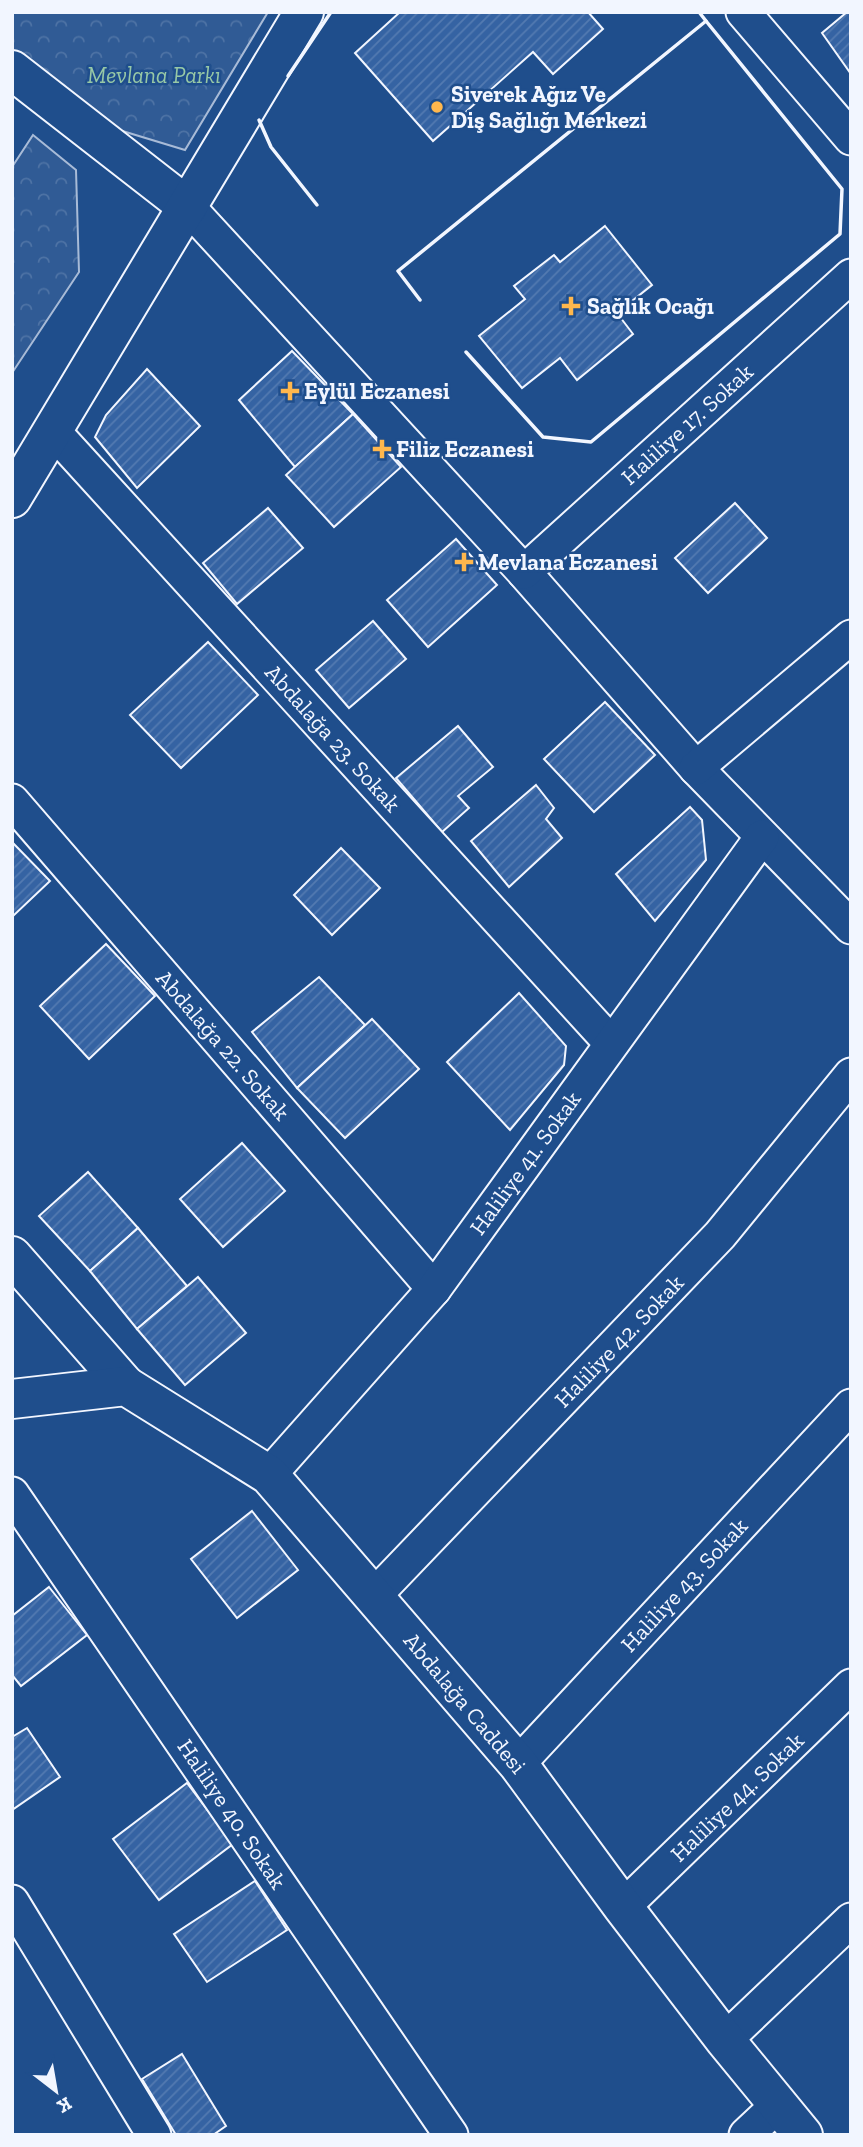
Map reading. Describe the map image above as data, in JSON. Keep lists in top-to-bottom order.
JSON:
{
  "streets": {
    "street": [
      "Haliliye 17. Sokak",
      "Abdalağa 23. Sokak",
      "Abdalağa 22. Sokak",
      "Haliliye 41. Sokak",
      "Haliliye 42. Sokak",
      "Haliliye 43. Sokak",
      "Abdalağa Caddesi",
      "Haliliye 44. Sokak",
      "Haliliye 40. Sokak"
    ]
  },
  "crossings": [
    ["Abdalağa 23. Sokak", "Haliliye 41. Sokak"],
    ["Abdalağa 22. Sokak", "Haliliye 41. Sokak"],
    ["Haliliye 41. Sokak", "Abdalağa Caddesi"],
    ["Haliliye 42. Sokak", "Abdalağa Caddesi"],
    ["Haliliye 43. Sokak", "Abdalağa Caddesi"],
    ["Abdalağa Caddesi", "Haliliye 44. Sokak"]
  ],
  "parks": ["Mevlana Parkı"],
  "places": {
    "other": ["Siverek Ağız Ve Diş Sağlığı Merkezi"],
    "health": [
      "Sağlık Ocağı",
      "Eylül Eczanesi",
      "Filiz Eczanesi",
      "Mevlana Eczanesi"
    ]
  },
  "north": "bottom right"
}
